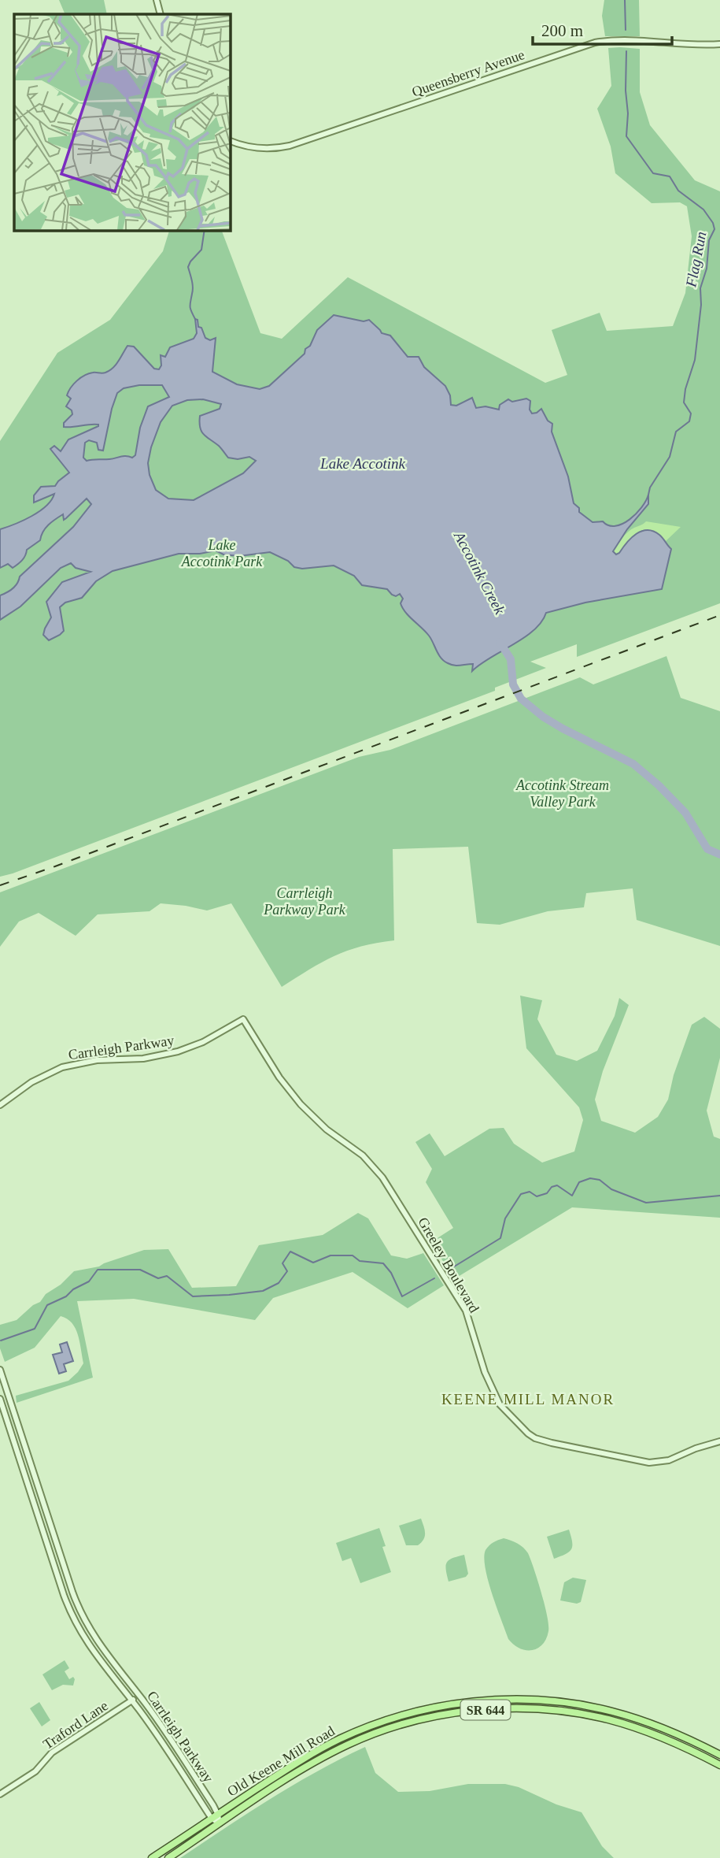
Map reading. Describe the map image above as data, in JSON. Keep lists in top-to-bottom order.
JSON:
{
  "streets": {
    "main road": ["SR 644", "Old Keene Mill Road"],
    "street": [
      "Queensberry Avenue",
      "Carrleigh Parkway",
      "Greeley Boulevard",
      "Traford Lane"
    ]
  },
  "crossings": [
    ["Carrleigh Parkway", "Greeley Boulevard"],
    ["Carrleigh Parkway", "Traford Lane"],
    ["Carrleigh Parkway", "Old Keene Mill Road"]
  ],
  "districts": ["KEENE MILL MANOR"],
  "water": ["Flag Run", "Lake Accotink", "Accotink Creek"],
  "parks": ["Lake Accotink Park", "Accotink Stream Valley Park", "Carrleigh Parkway Park"],
  "scale_bar": "200 m"
}
